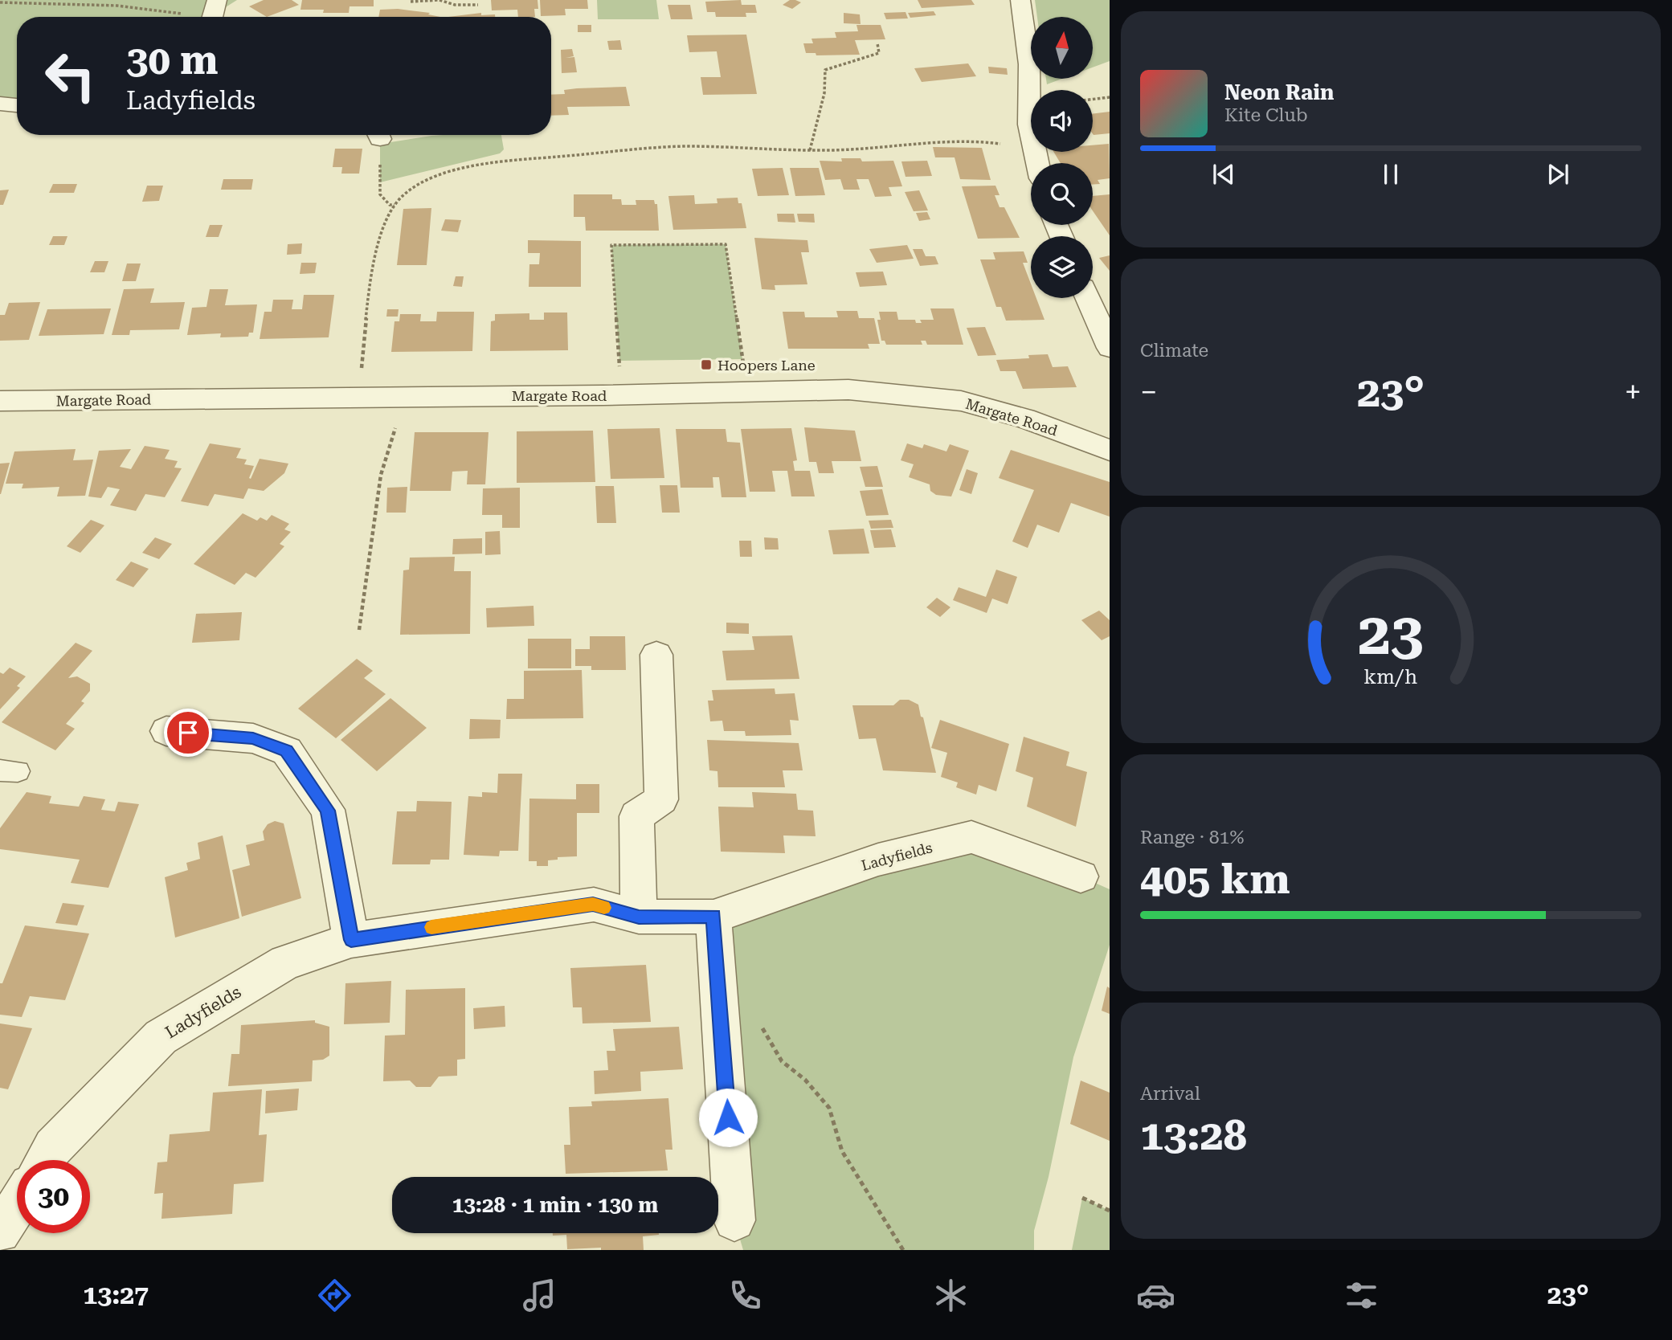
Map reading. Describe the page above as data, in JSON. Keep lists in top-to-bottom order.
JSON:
{
  "streets": {
    "street": ["Margate Road", "Ladyfields"]
  },
  "places": {
    "transit": ["Hoopers Lane"]
  },
  "north": "top",
  "page": {
    "turn": ["30 m", "Ladyfields"],
    "song": ["Neon Rain", "Kite Club"],
    "tile": [
      "Climate",
      ["Range · 81%", "405 km"],
      ["Arrival", "13:28"]
    ],
    "heat": ["−", "23°", "+"],
    "limit": "30",
    "trip": "13:28 · 1 min · 130 m",
    "tabs": ["13:27", "23°"],
    "gauge": ["23", "km/h"]
  }
}
